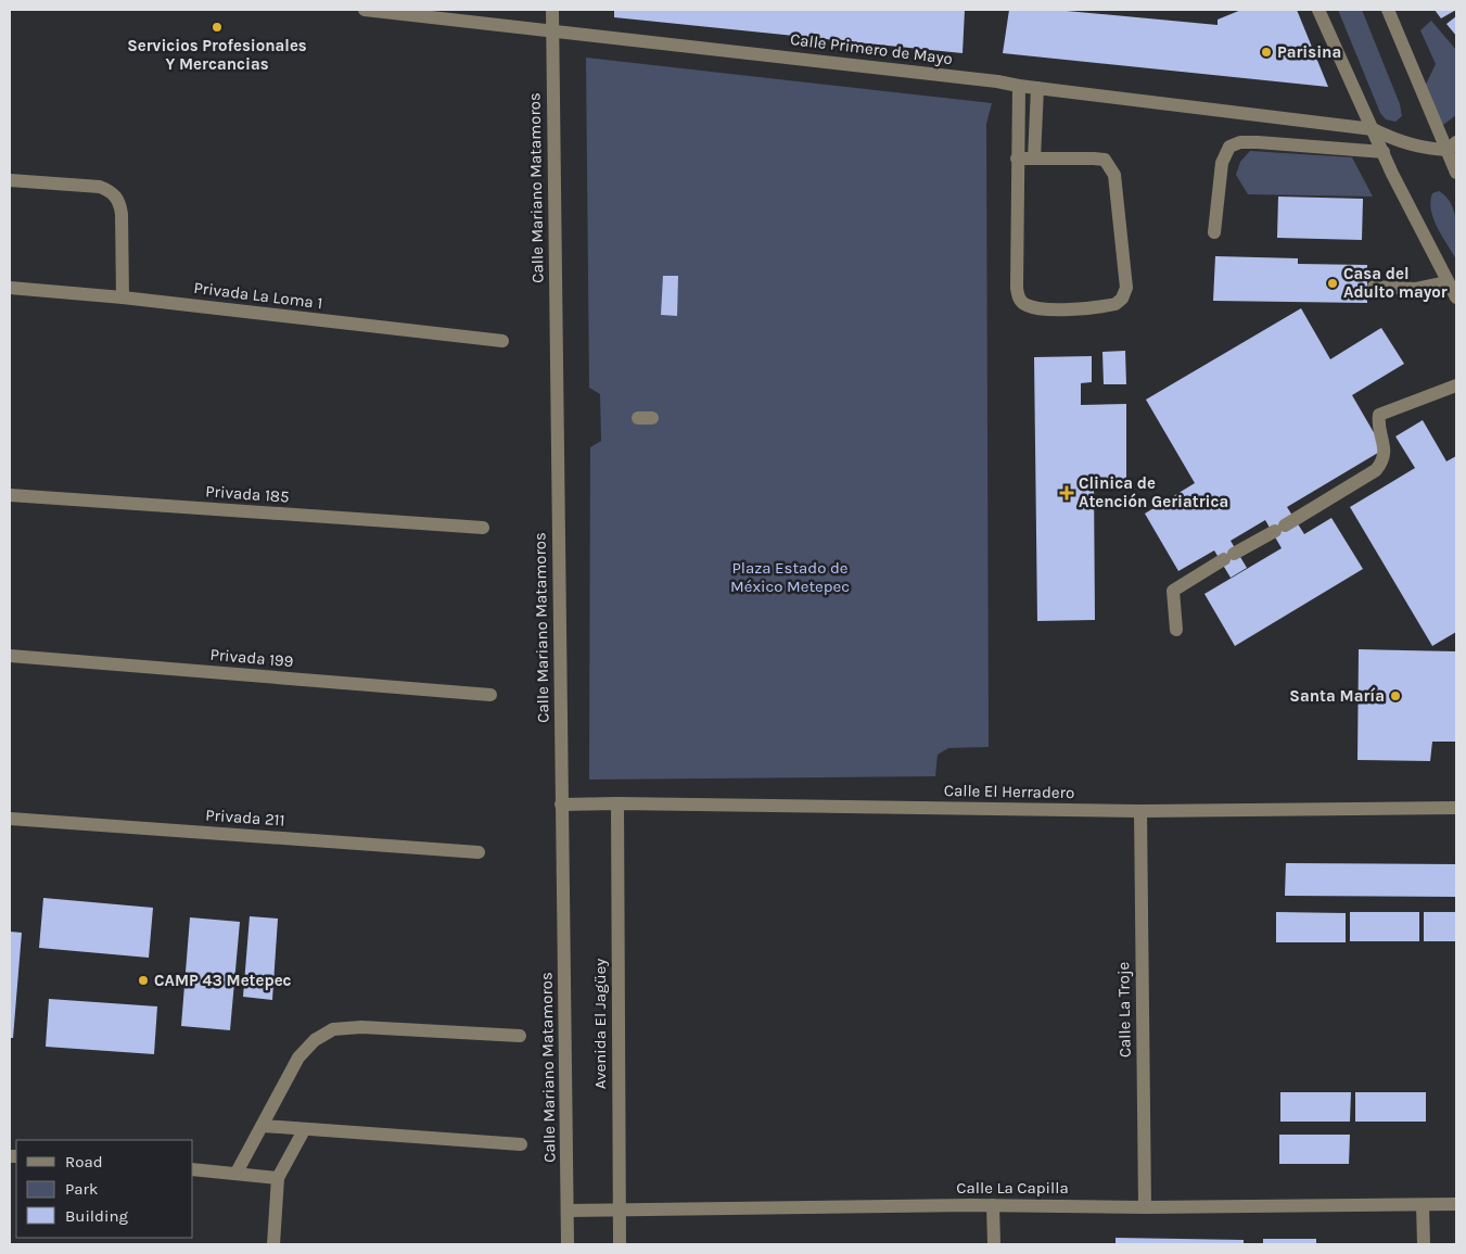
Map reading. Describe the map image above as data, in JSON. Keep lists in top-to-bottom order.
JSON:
{
  "streets": {
    "street": [
      "Calle Primero de Mayo",
      "Calle Mariano Matamoros",
      "Privada La Loma 1",
      "Privada 185",
      "Privada 199",
      "Calle El Herradero",
      "Privada 211",
      "Calle La Troje",
      "Avenida El Jagüey",
      "Calle La Capilla"
    ]
  },
  "crossings": [
    ["Calle Primero de Mayo", "Calle Mariano Matamoros"],
    ["Calle Mariano Matamoros", "Calle El Herradero"],
    ["Calle Mariano Matamoros", "Calle La Capilla"],
    ["Calle El Herradero", "Calle La Troje"],
    ["Calle El Herradero", "Avenida El Jagüey"],
    ["Calle La Troje", "Calle La Capilla"],
    ["Avenida El Jagüey", "Calle La Capilla"]
  ],
  "parks": ["Plaza Estado de México Metepec"],
  "places": {
    "other": [
      "Servicios Profesionales Y Mercancias",
      "Parisina",
      "Casa del Adulto mayor",
      "Santa María",
      "CAMP 43 Metepec"
    ],
    "health": ["Clinica de Atención Geriatrica"]
  },
  "legend": ["Road", "Park", "Building"]
}
